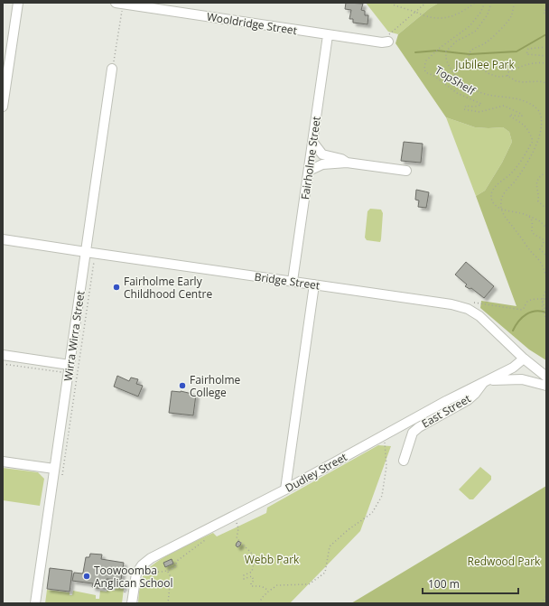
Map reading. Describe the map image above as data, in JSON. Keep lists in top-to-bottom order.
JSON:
{
  "streets": {
    "street": [
      "Wooldridge Street",
      "Fairholme Street",
      "Bridge Street",
      "Wirra Wirra Street",
      "East Street",
      "Dudley Street"
    ],
    "path": ["TopShelf"]
  },
  "crossings": [
    ["Wooldridge Street", "Fairholme Street"],
    ["Fairholme Street", "Bridge Street"],
    ["Bridge Street", "Wirra Wirra Street"],
    ["Bridge Street", "Dudley Street"],
    ["East Street", "Dudley Street"]
  ],
  "parks": ["Jubilee Park", "Webb Park", "Redwood Park"],
  "places": ["Fairholme Early Childhood Centre", "Fairholme College", "Toowoomba Anglican School"],
  "scale_bar": "100 m"
}
